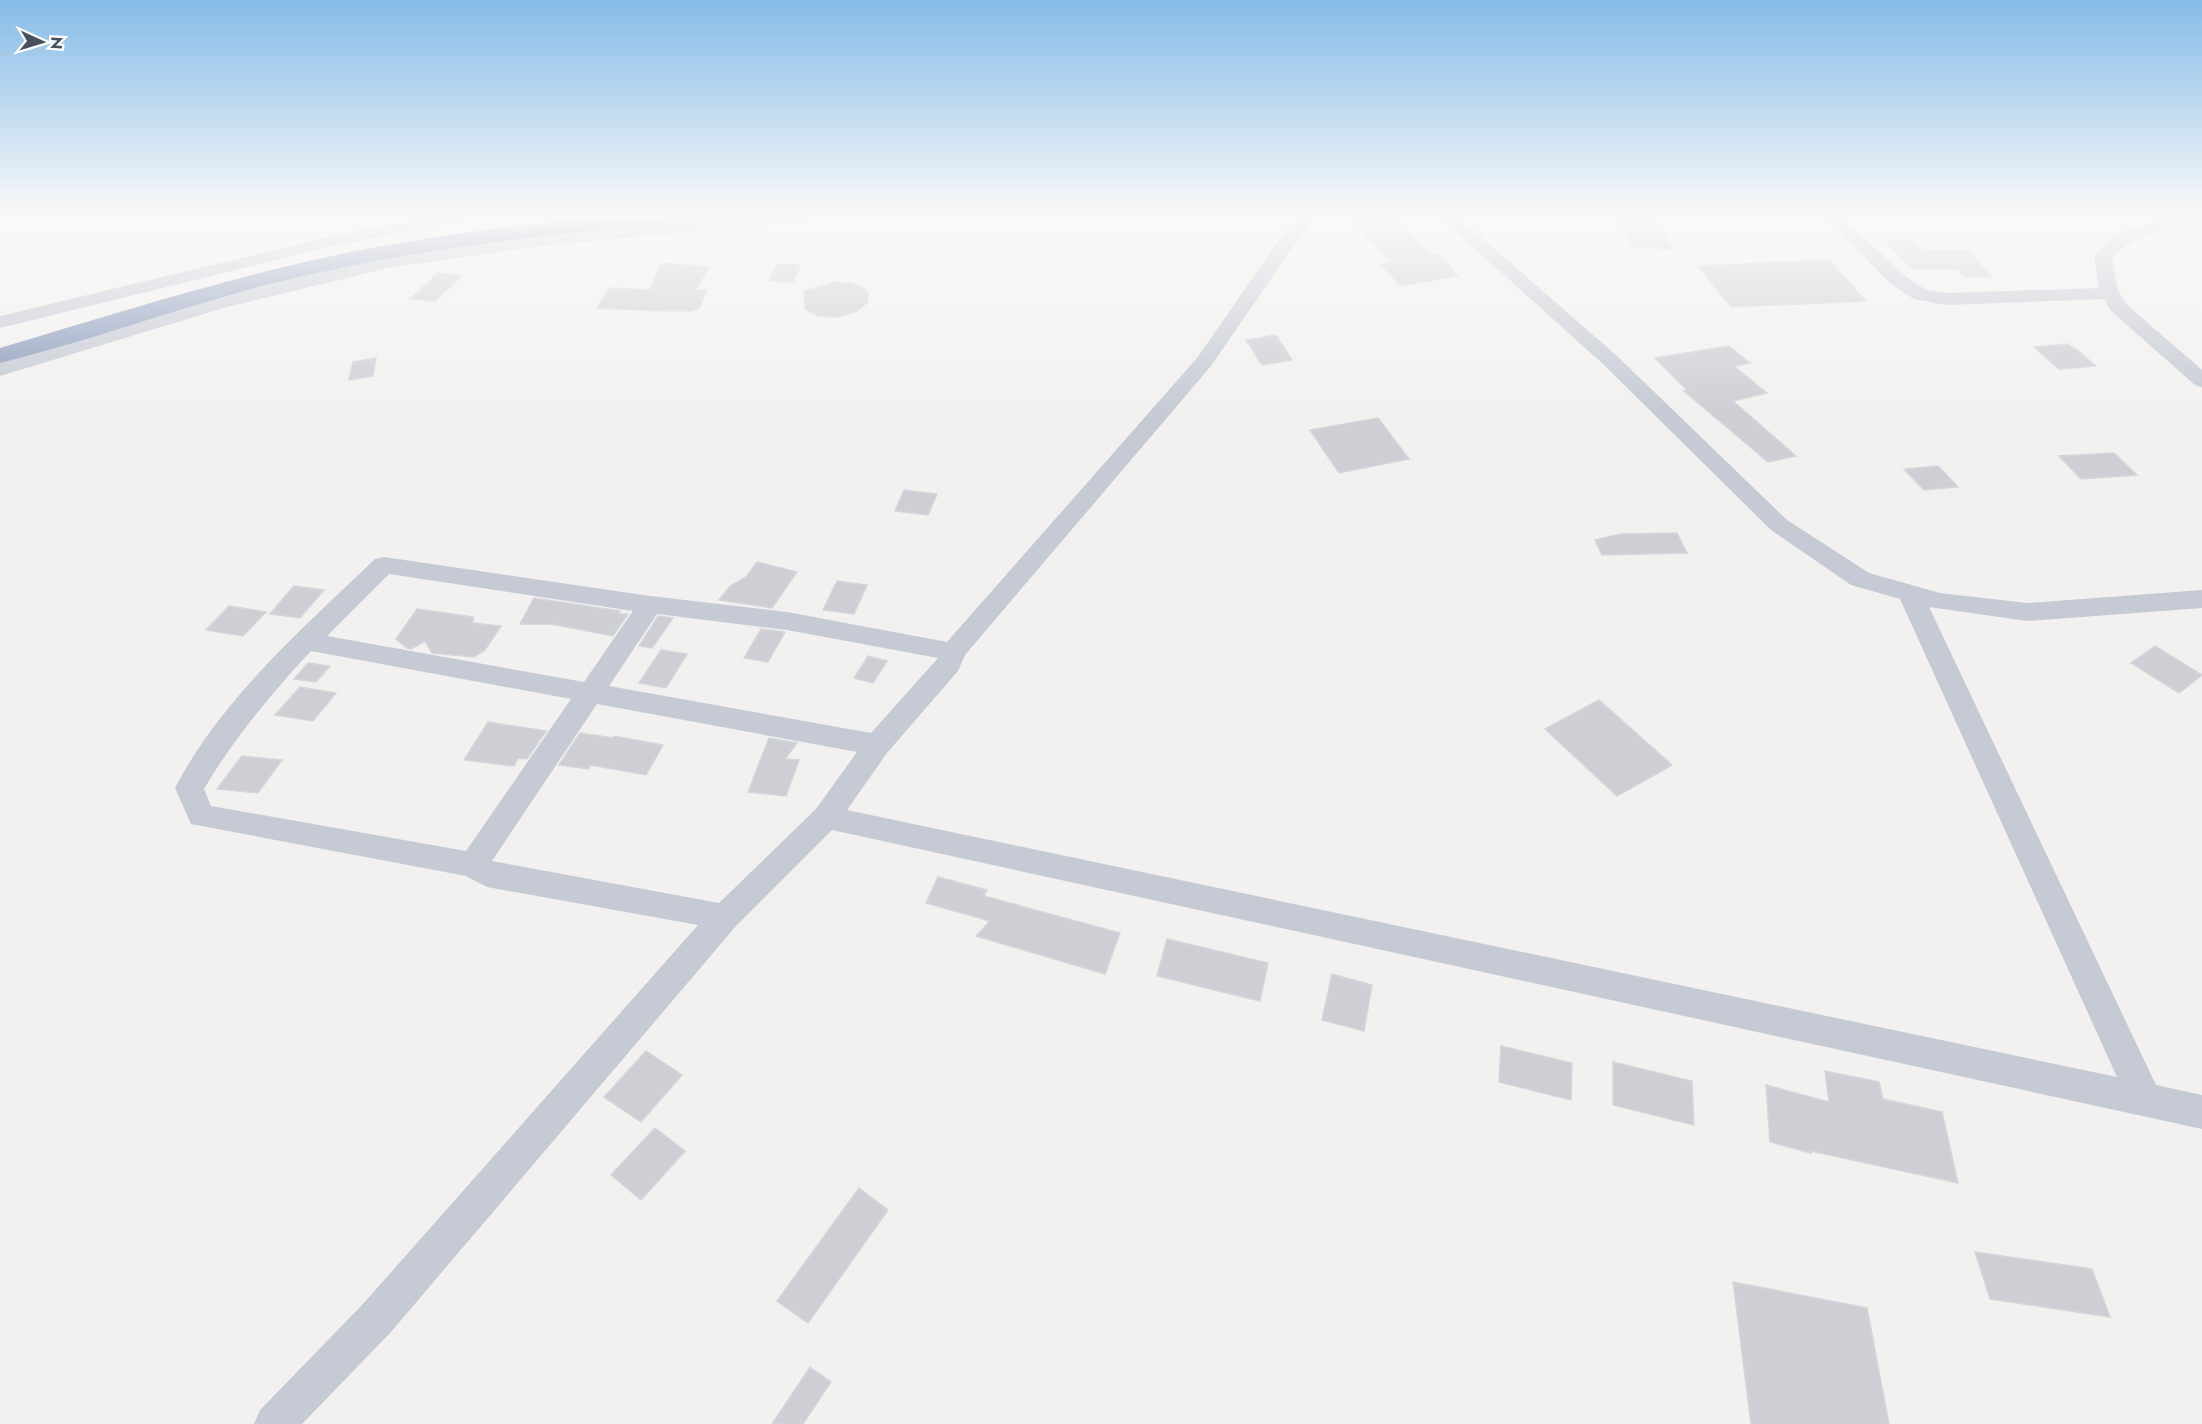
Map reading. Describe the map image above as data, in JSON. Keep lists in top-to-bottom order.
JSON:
{
  "north": "right"
}
